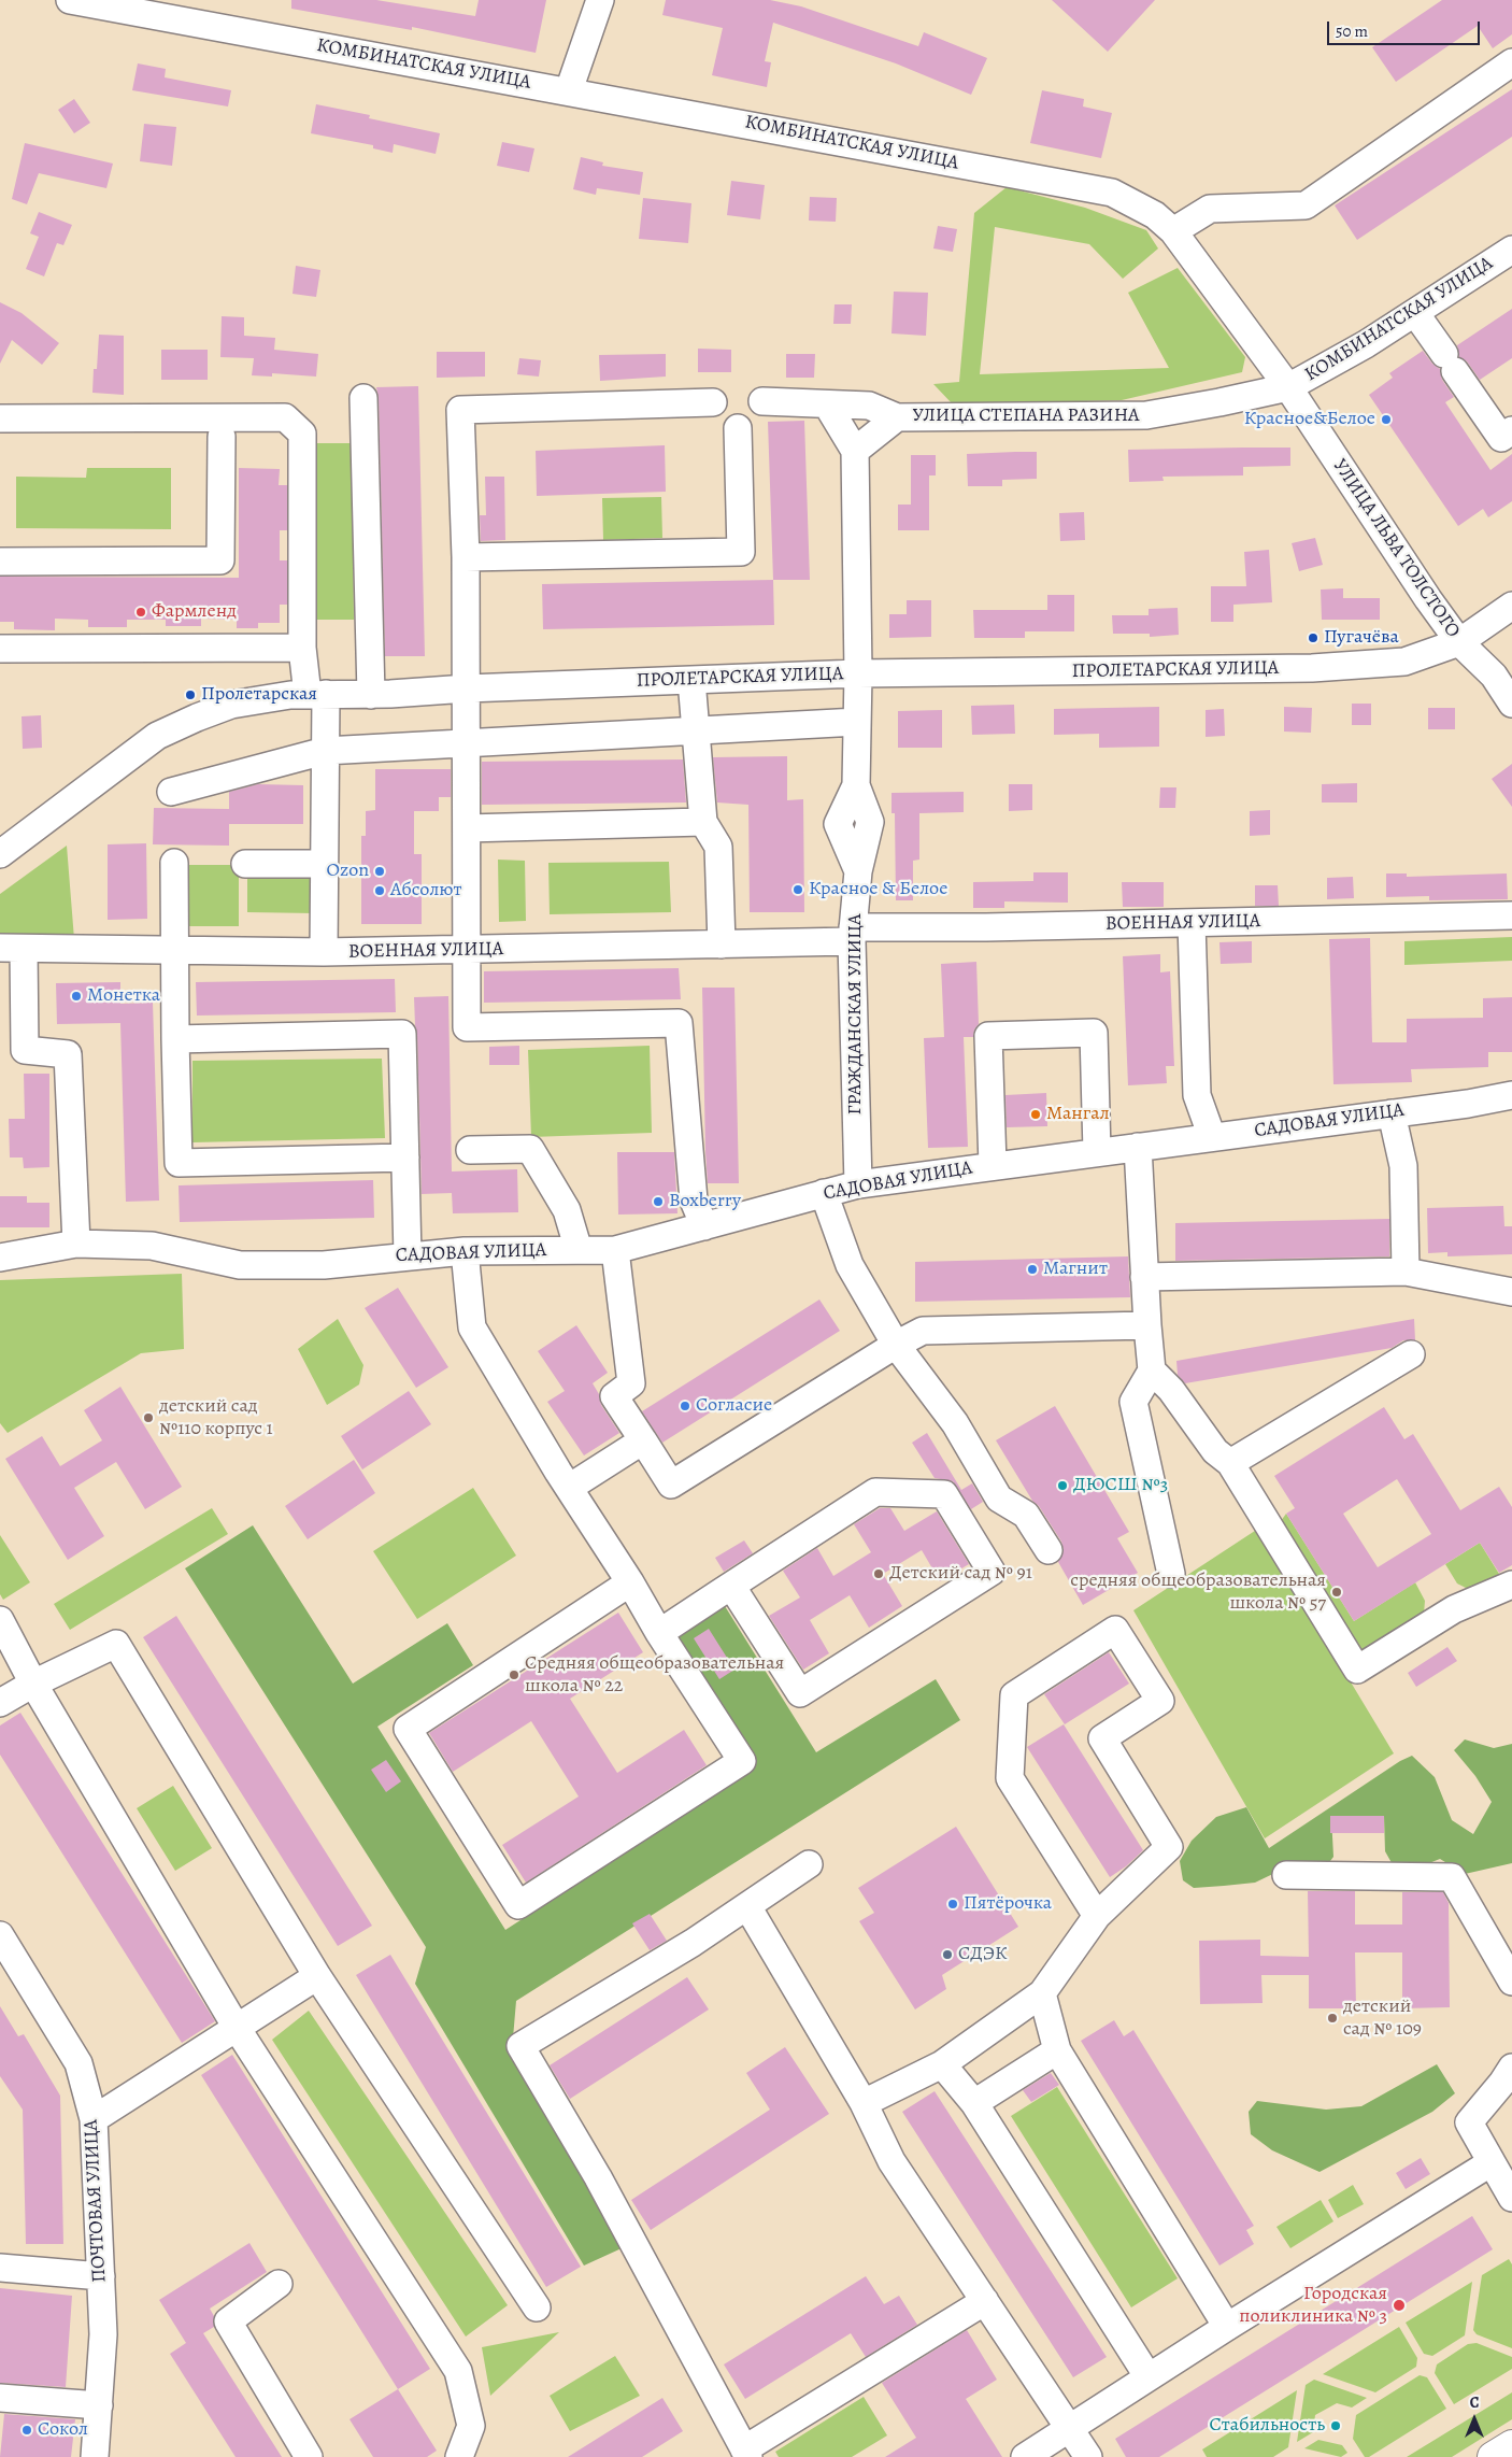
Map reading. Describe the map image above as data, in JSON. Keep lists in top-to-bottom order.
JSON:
{
  "streets": {
    "street": [
      "КОМБИНАТСКАЯ УЛИЦА",
      "УЛИЦА СТЕПАНА РАЗИНА",
      "УЛИЦА ЛЬВА ТОЛСТОГО",
      "ПРОЛЕТАРСКАЯ УЛИЦА",
      "ВОЕННАЯ УЛИЦА",
      "ГРАЖДАНСКАЯ УЛИЦА",
      "САДОВАЯ УЛИЦА",
      "ПОЧТОВАЯ УЛИЦА"
    ]
  },
  "crossings": [
    ["КОМБИНАТСКАЯ УЛИЦА", "УЛИЦА СТЕПАНА РАЗИНА"],
    ["КОМБИНАТСКАЯ УЛИЦА", "УЛИЦА ЛЬВА ТОЛСТОГО"],
    ["УЛИЦА СТЕПАНА РАЗИНА", "УЛИЦА ЛЬВА ТОЛСТОГО"],
    ["УЛИЦА ЛЬВА ТОЛСТОГО", "ПРОЛЕТАРСКАЯ УЛИЦА"],
    ["ПРОЛЕТАРСКАЯ УЛИЦА", "ГРАЖДАНСКАЯ УЛИЦА"],
    ["ВОЕННАЯ УЛИЦА", "ГРАЖДАНСКАЯ УЛИЦА"],
    ["ГРАЖДАНСКАЯ УЛИЦА", "САДОВАЯ УЛИЦА"]
  ],
  "places": [
    "Красное&Белое",
    "Фармленд",
    "Пугачёва",
    "Пролетарская",
    "Ozon",
    "Красное & Белое",
    "Абсолют",
    "Монетка",
    "Мангал",
    "Boxberry",
    "Магнит",
    "Согласие",
    "детский сад №110 корпус 1",
    "ДЮСШ №3",
    "Детский сад № 91",
    "средняя общеобразовательная школа № 57",
    "Средняя общеобразовательная школа № 22",
    "Пятёрочка",
    "СДЭК",
    "детский сад № 109",
    "Городская поликлиника № 3",
    "Стабильность",
    "Сокол"
  ],
  "scale_bar": "50 m",
  "north": "top"
}
